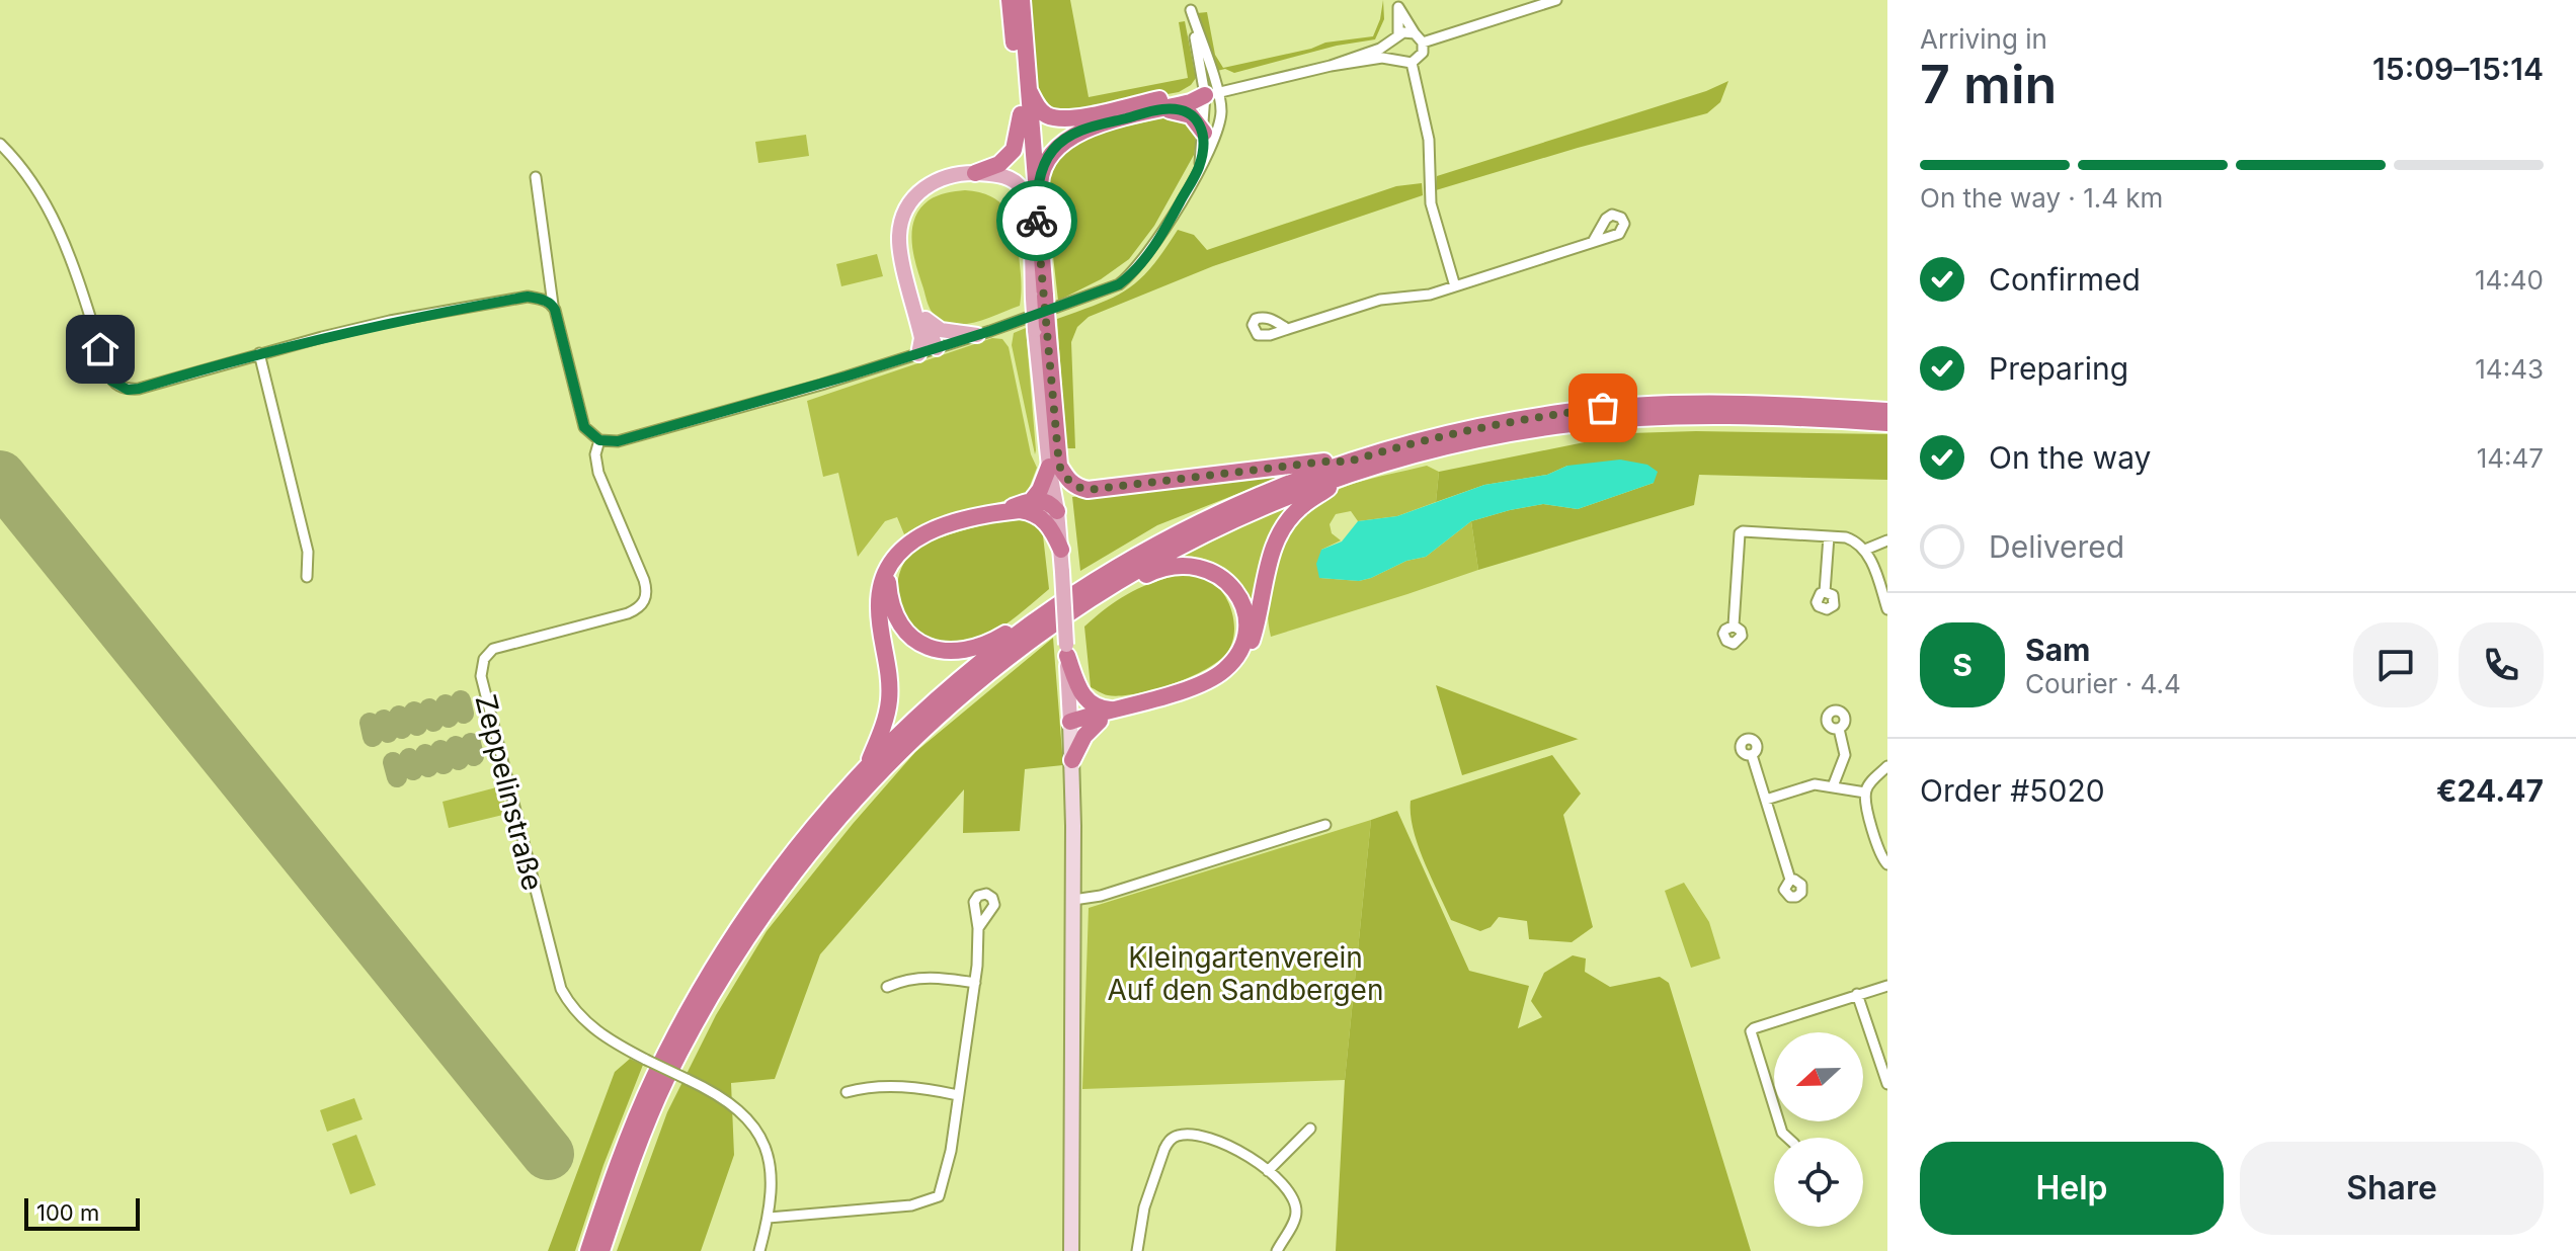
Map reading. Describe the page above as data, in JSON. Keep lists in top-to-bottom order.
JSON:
{
  "streets": {
    "street": ["Zeppelinstraße"]
  },
  "parks": ["Kleingartenverein Auf den Sandbergen"],
  "scale_bar": "100 m",
  "north": "left",
  "page": {
    "heading": ["7 min", "Arriving in", "15:09–15:14"],
    "panel": [
      "Sam",
      "Courier · 4.4",
      "Order #5020",
      "€24.47"
    ],
    "bar": "On the way · 1.4 km",
    "list": [
      ["Confirmed", "14:40"],
      ["Preparing", "14:43"],
      ["On the way", "14:47"],
      "Delivered"
    ],
    "round": "S",
    "buttons": ["Help", "Share"],
    "scale": "100 m"
  }
}
